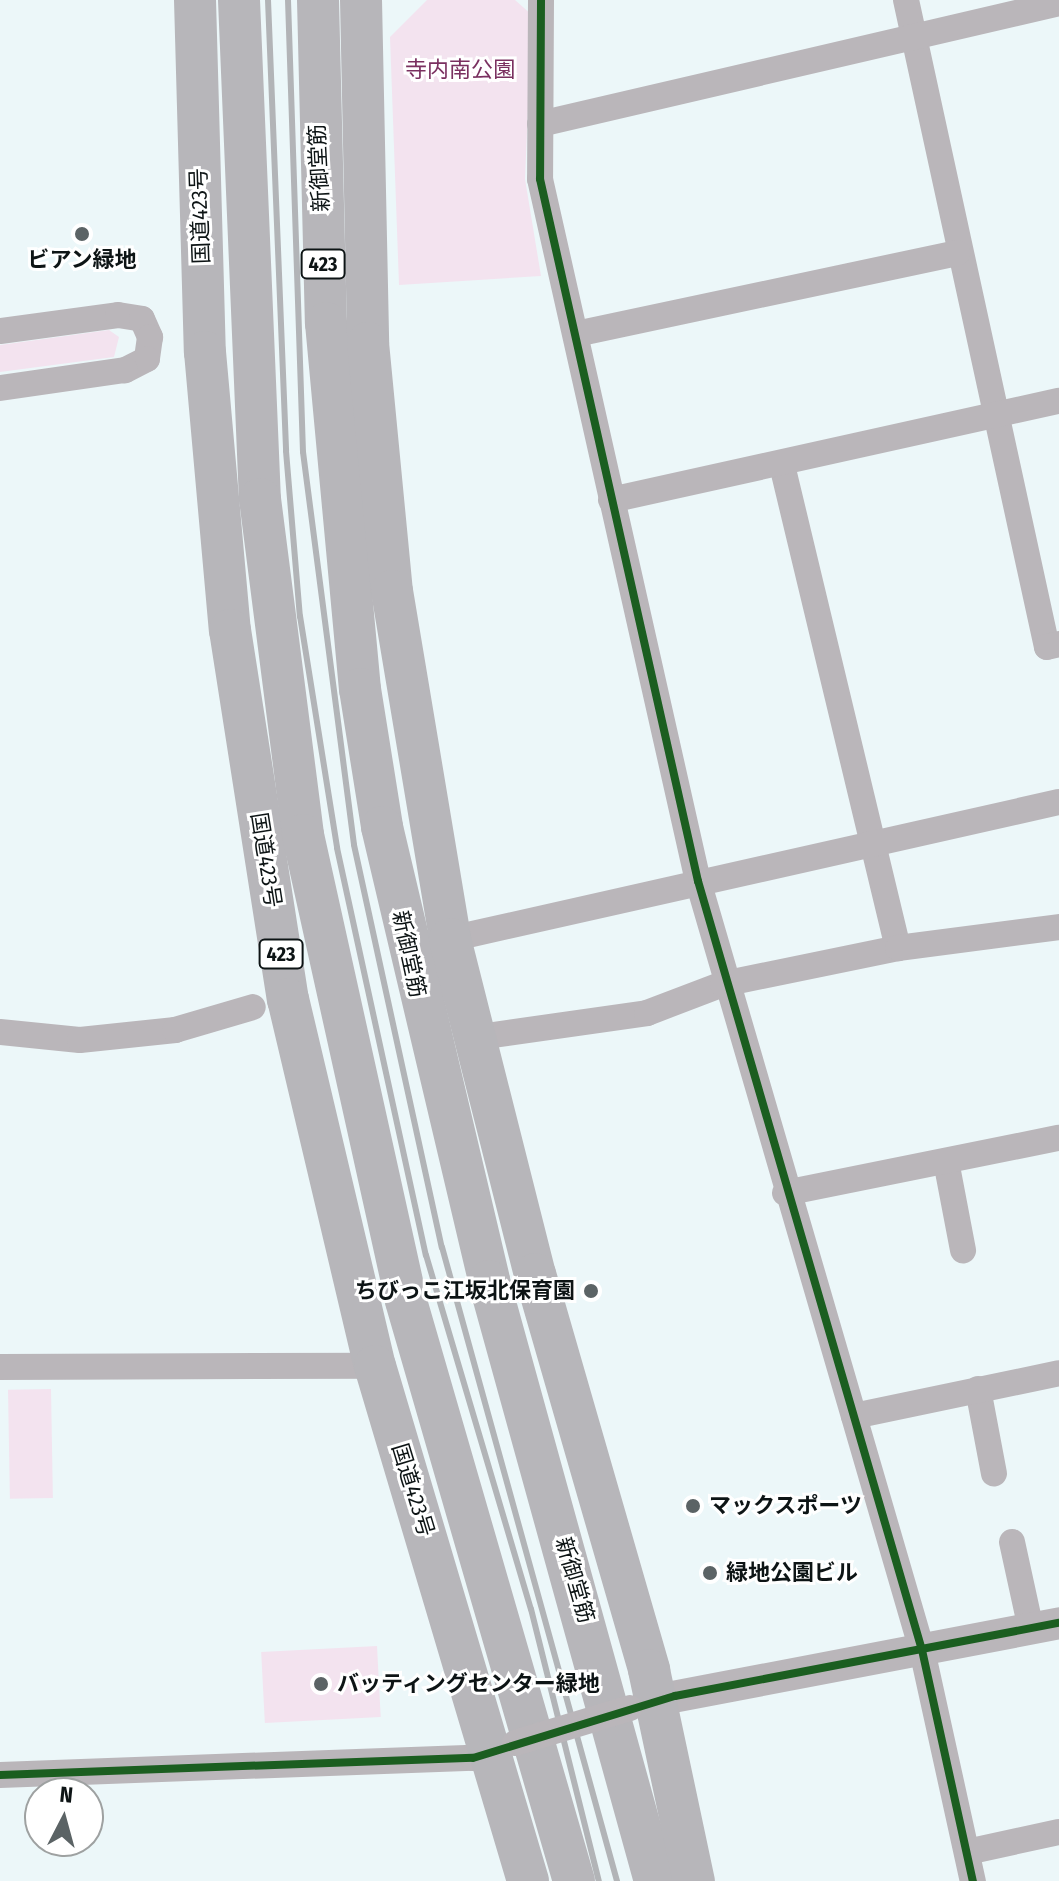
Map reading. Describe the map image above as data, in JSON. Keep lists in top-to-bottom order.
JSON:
{
  "streets": {
    "highway": ["新御堂筋", "国道423号", "423"]
  },
  "parks": ["寺内南公園"],
  "places": [
    "ビアン緑地",
    "ちびっこ江坂北保育園",
    "マックスポーツ",
    "緑地公園ビル",
    "バッティングセンター緑地"
  ],
  "north": "top"
}
